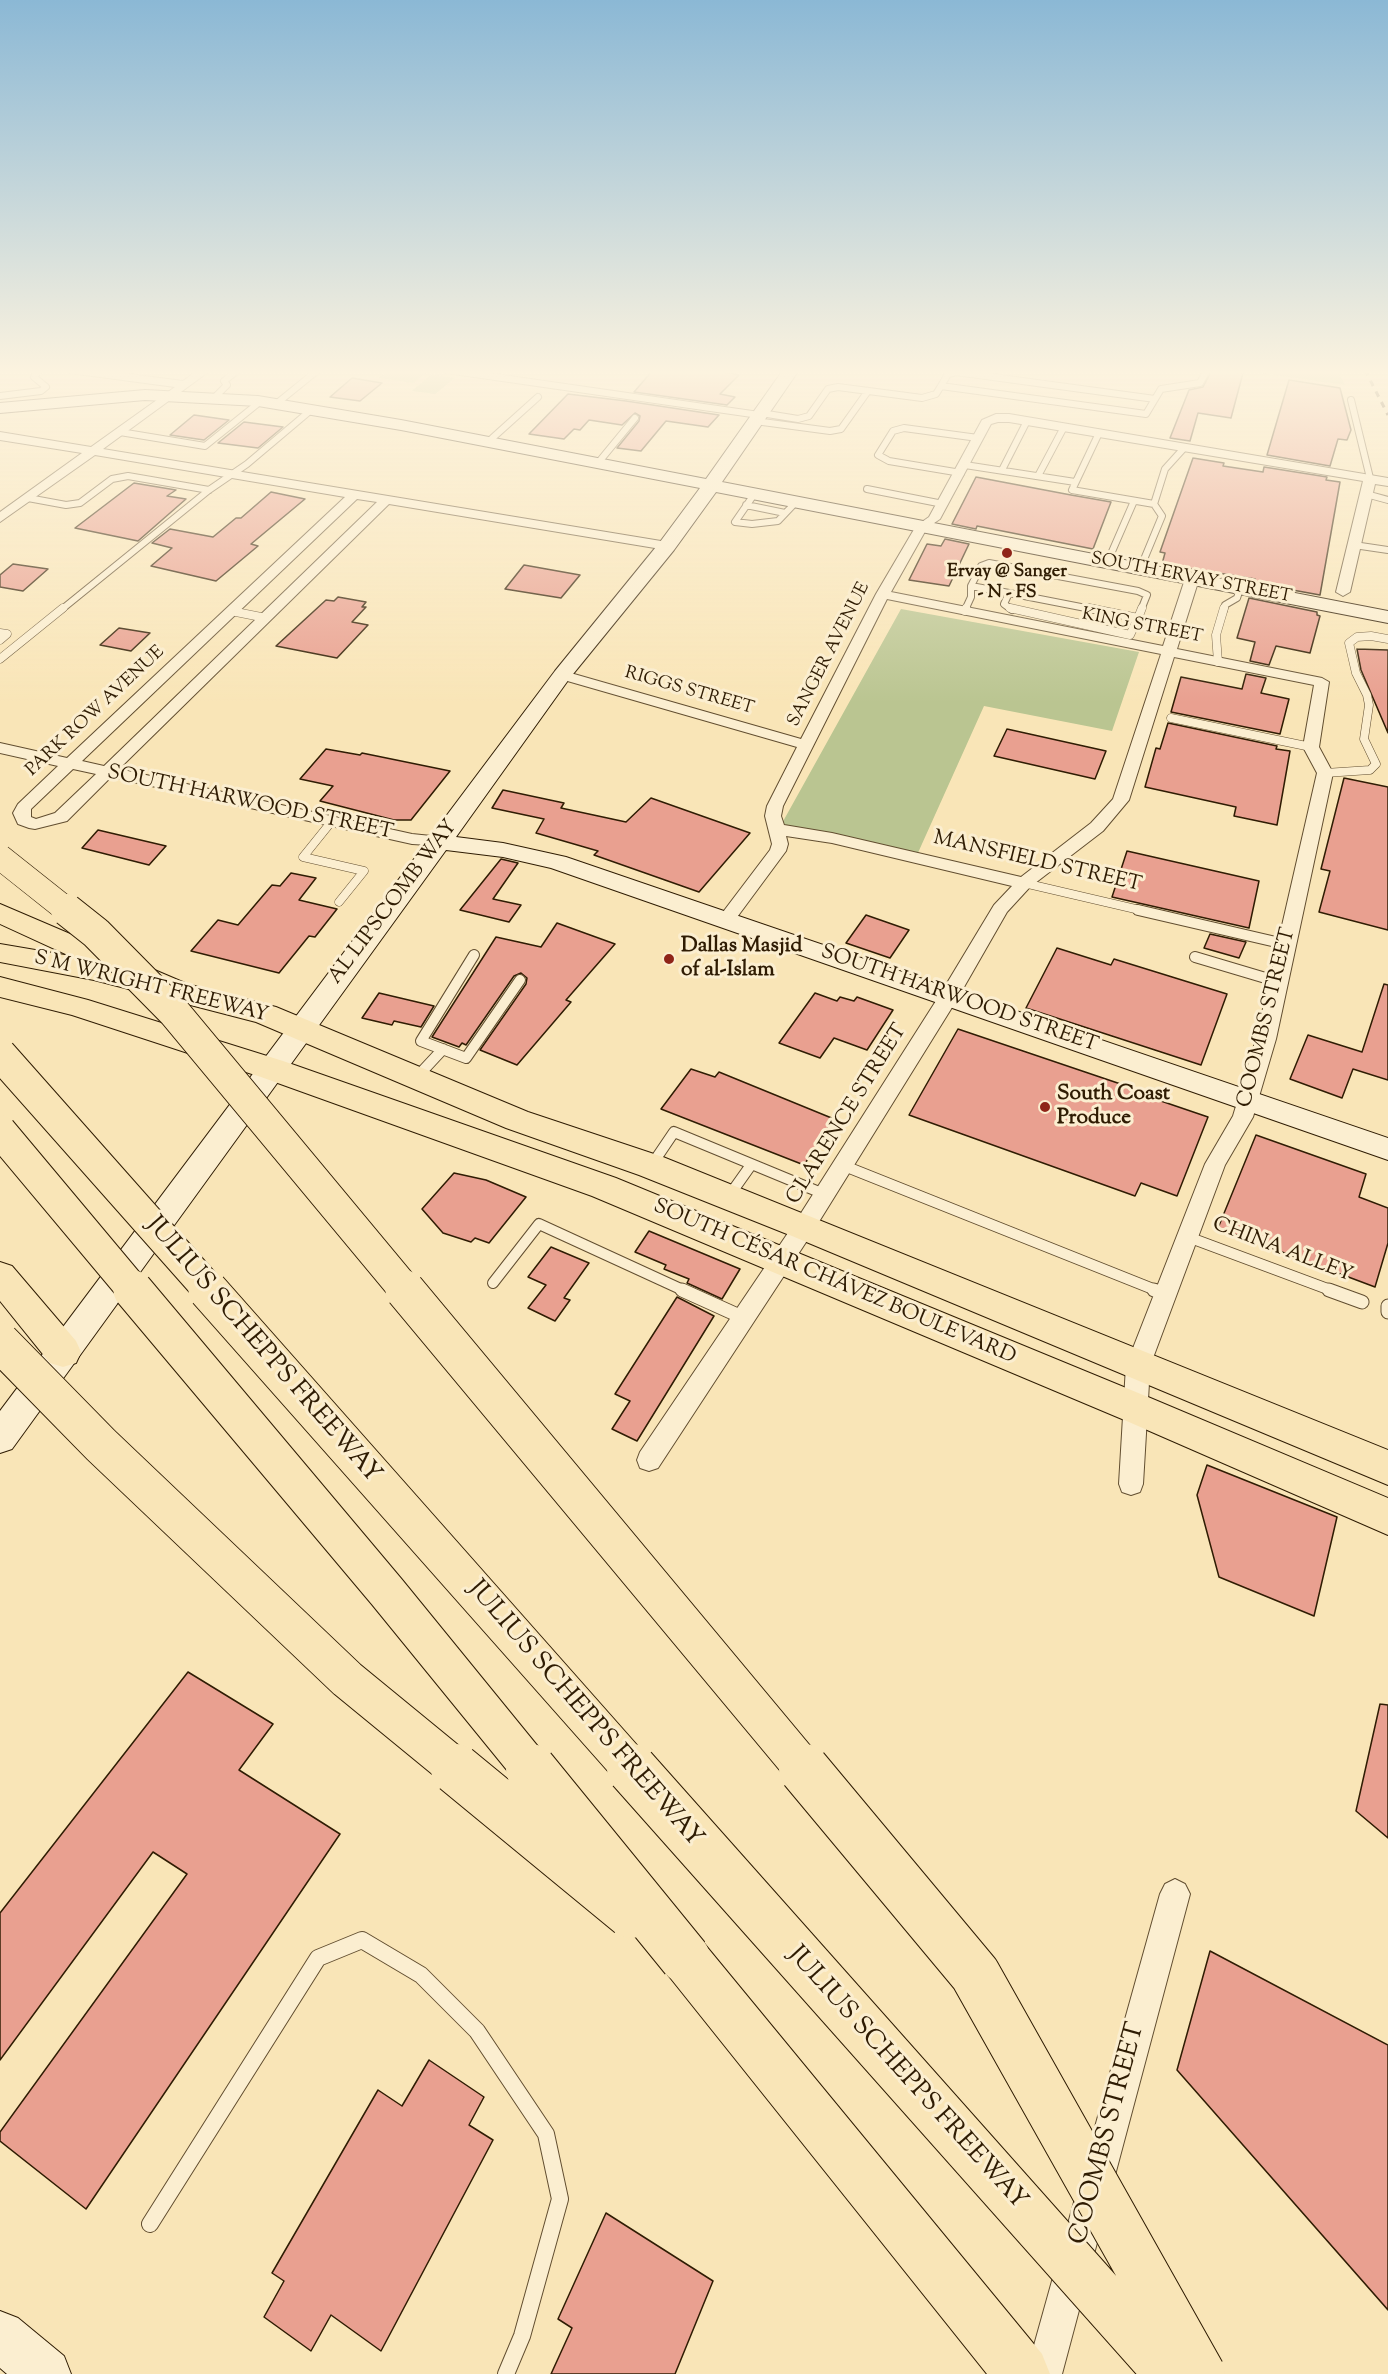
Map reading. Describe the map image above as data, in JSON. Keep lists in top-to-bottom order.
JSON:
{
  "streets": {
    "main road": [
      "SOUTH ERVAY STREET",
      "SOUTH HARWOOD STREET",
      "AL LIPSCOMB WAY",
      "S M WRIGHT FREEWAY",
      "SOUTH CÉSAR CHÁVEZ BOULEVARD",
      "JULIUS SCHEPPS FREEWAY"
    ],
    "street": [
      "KING STREET",
      "SANGER AVENUE",
      "RIGGS STREET",
      "PARK ROW AVENUE",
      "MANSFIELD STREET",
      "COOMBS STREET",
      "CLARENCE STREET"
    ],
    "lane": ["CHINA ALLEY"]
  },
  "crossings": [
    ["SOUTH ERVAY STREET", "SANGER AVENUE"],
    ["SOUTH ERVAY STREET", "AL LIPSCOMB WAY"],
    ["SOUTH ERVAY STREET", "CLARENCE STREET"],
    ["KING STREET", "SANGER AVENUE"],
    ["KING STREET", "CLARENCE STREET"],
    ["SANGER AVENUE", "RIGGS STREET"],
    ["SANGER AVENUE", "SOUTH HARWOOD STREET"],
    ["SANGER AVENUE", "MANSFIELD STREET"],
    ["RIGGS STREET", "AL LIPSCOMB WAY"],
    ["PARK ROW AVENUE", "SOUTH HARWOOD STREET"],
    ["SOUTH HARWOOD STREET", "AL LIPSCOMB WAY"],
    ["SOUTH HARWOOD STREET", "COOMBS STREET"],
    ["SOUTH HARWOOD STREET", "CLARENCE STREET"],
    ["MANSFIELD STREET", "COOMBS STREET"],
    ["MANSFIELD STREET", "CLARENCE STREET"],
    ["AL LIPSCOMB WAY", "S M WRIGHT FREEWAY"],
    ["AL LIPSCOMB WAY", "SOUTH CÉSAR CHÁVEZ BOULEVARD"],
    ["S M WRIGHT FREEWAY", "SOUTH CÉSAR CHÁVEZ BOULEVARD"],
    ["COOMBS STREET", "CHINA ALLEY"],
    ["COOMBS STREET", "SOUTH CÉSAR CHÁVEZ BOULEVARD"],
    ["CLARENCE STREET", "SOUTH CÉSAR CHÁVEZ BOULEVARD"]
  ],
  "places": ["Ervay @ Sanger - N - FS", "Dallas Masjid of al-Islam", "South Coast Produce"]
}
